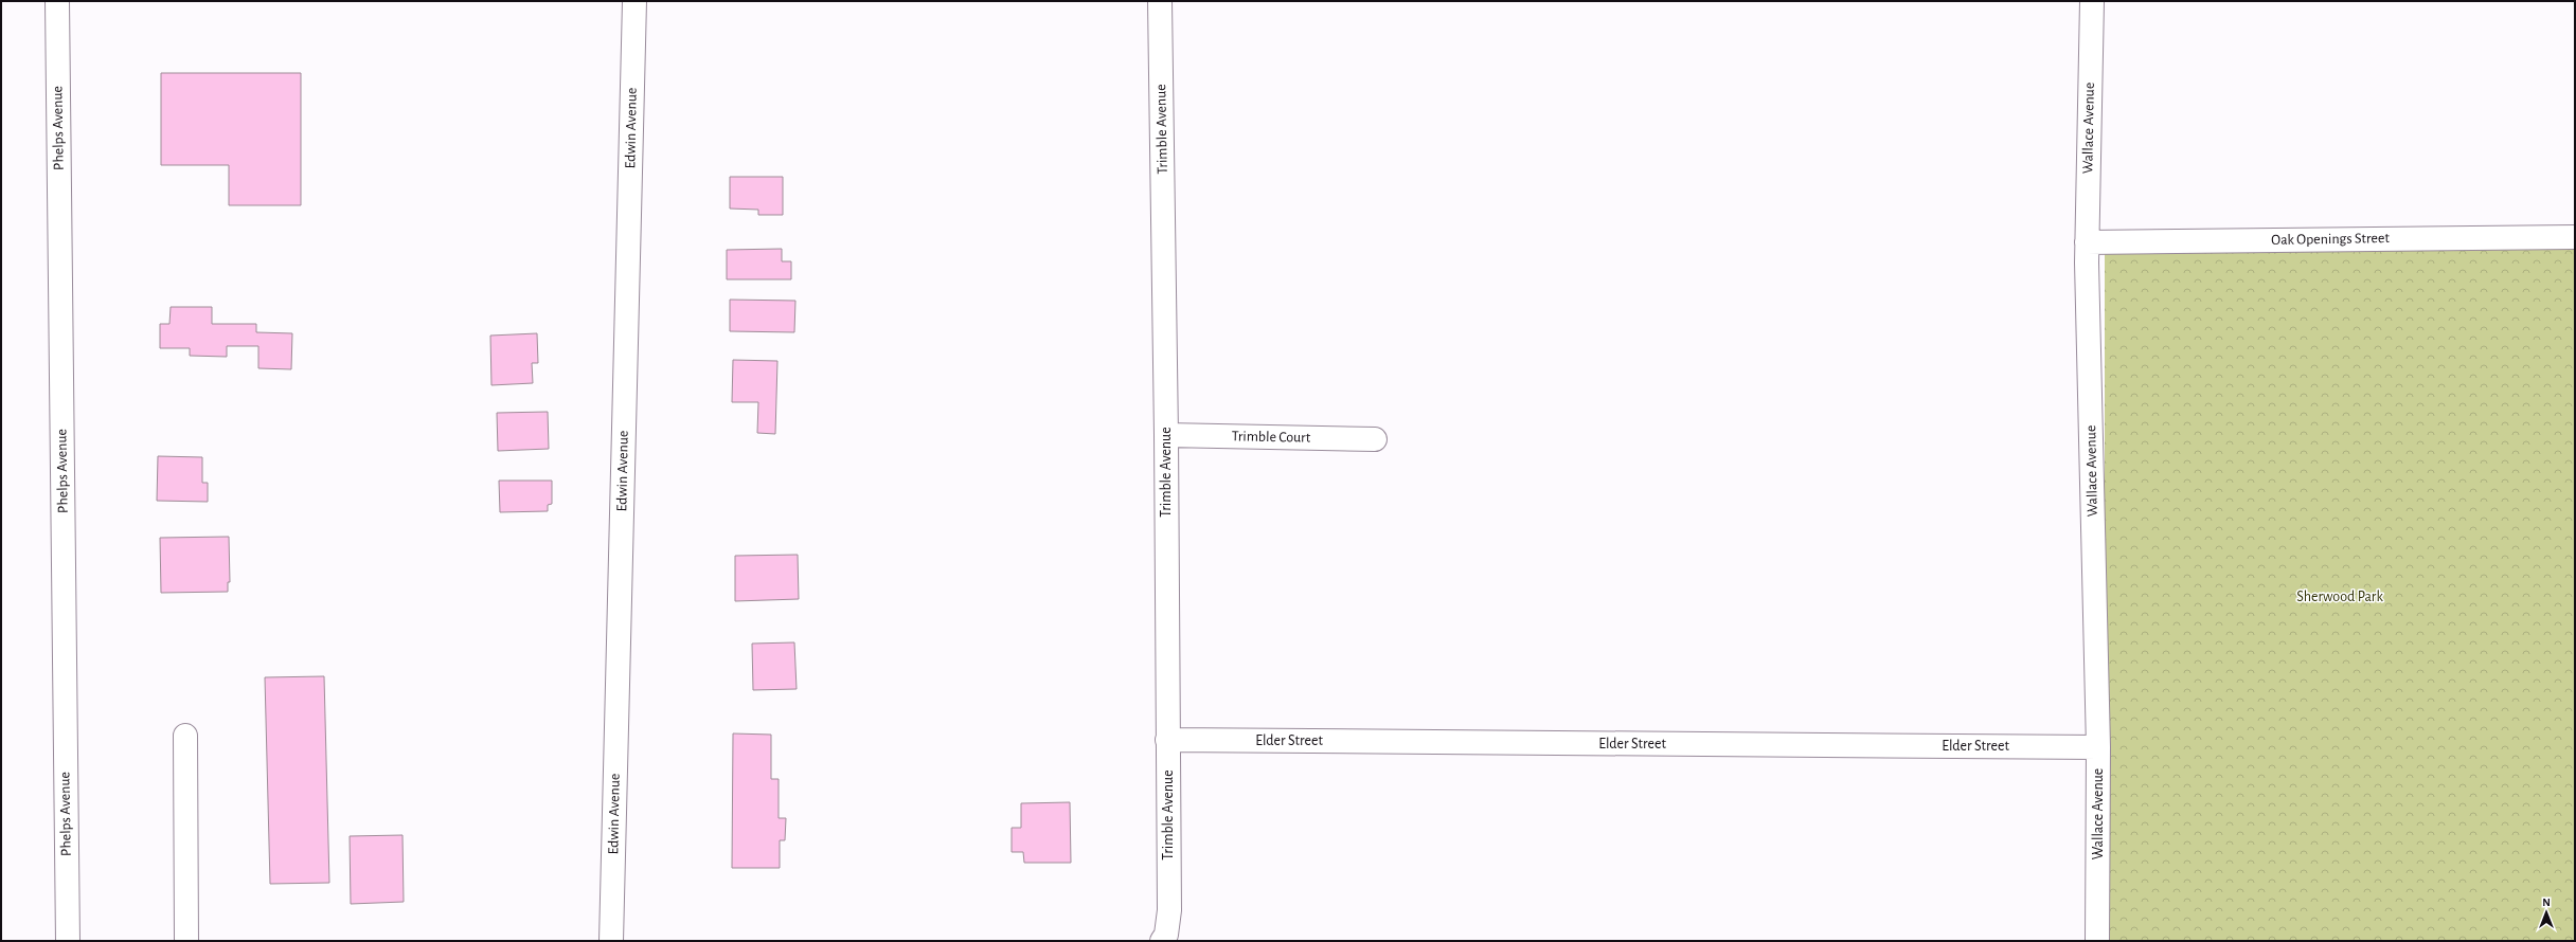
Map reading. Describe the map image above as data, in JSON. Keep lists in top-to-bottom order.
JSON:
{
  "streets": {
    "street": [
      "Phelps Avenue",
      "Edwin Avenue",
      "Wallace Avenue",
      "Trimble Avenue",
      "Oak Openings Street",
      "Trimble Court",
      "Elder Street"
    ]
  },
  "crossings": [
    ["Wallace Avenue", "Oak Openings Street"],
    ["Wallace Avenue", "Elder Street"],
    ["Trimble Avenue", "Trimble Court"],
    ["Trimble Avenue", "Elder Street"]
  ],
  "parks": ["Sherwood Park"],
  "north": "top"
}
